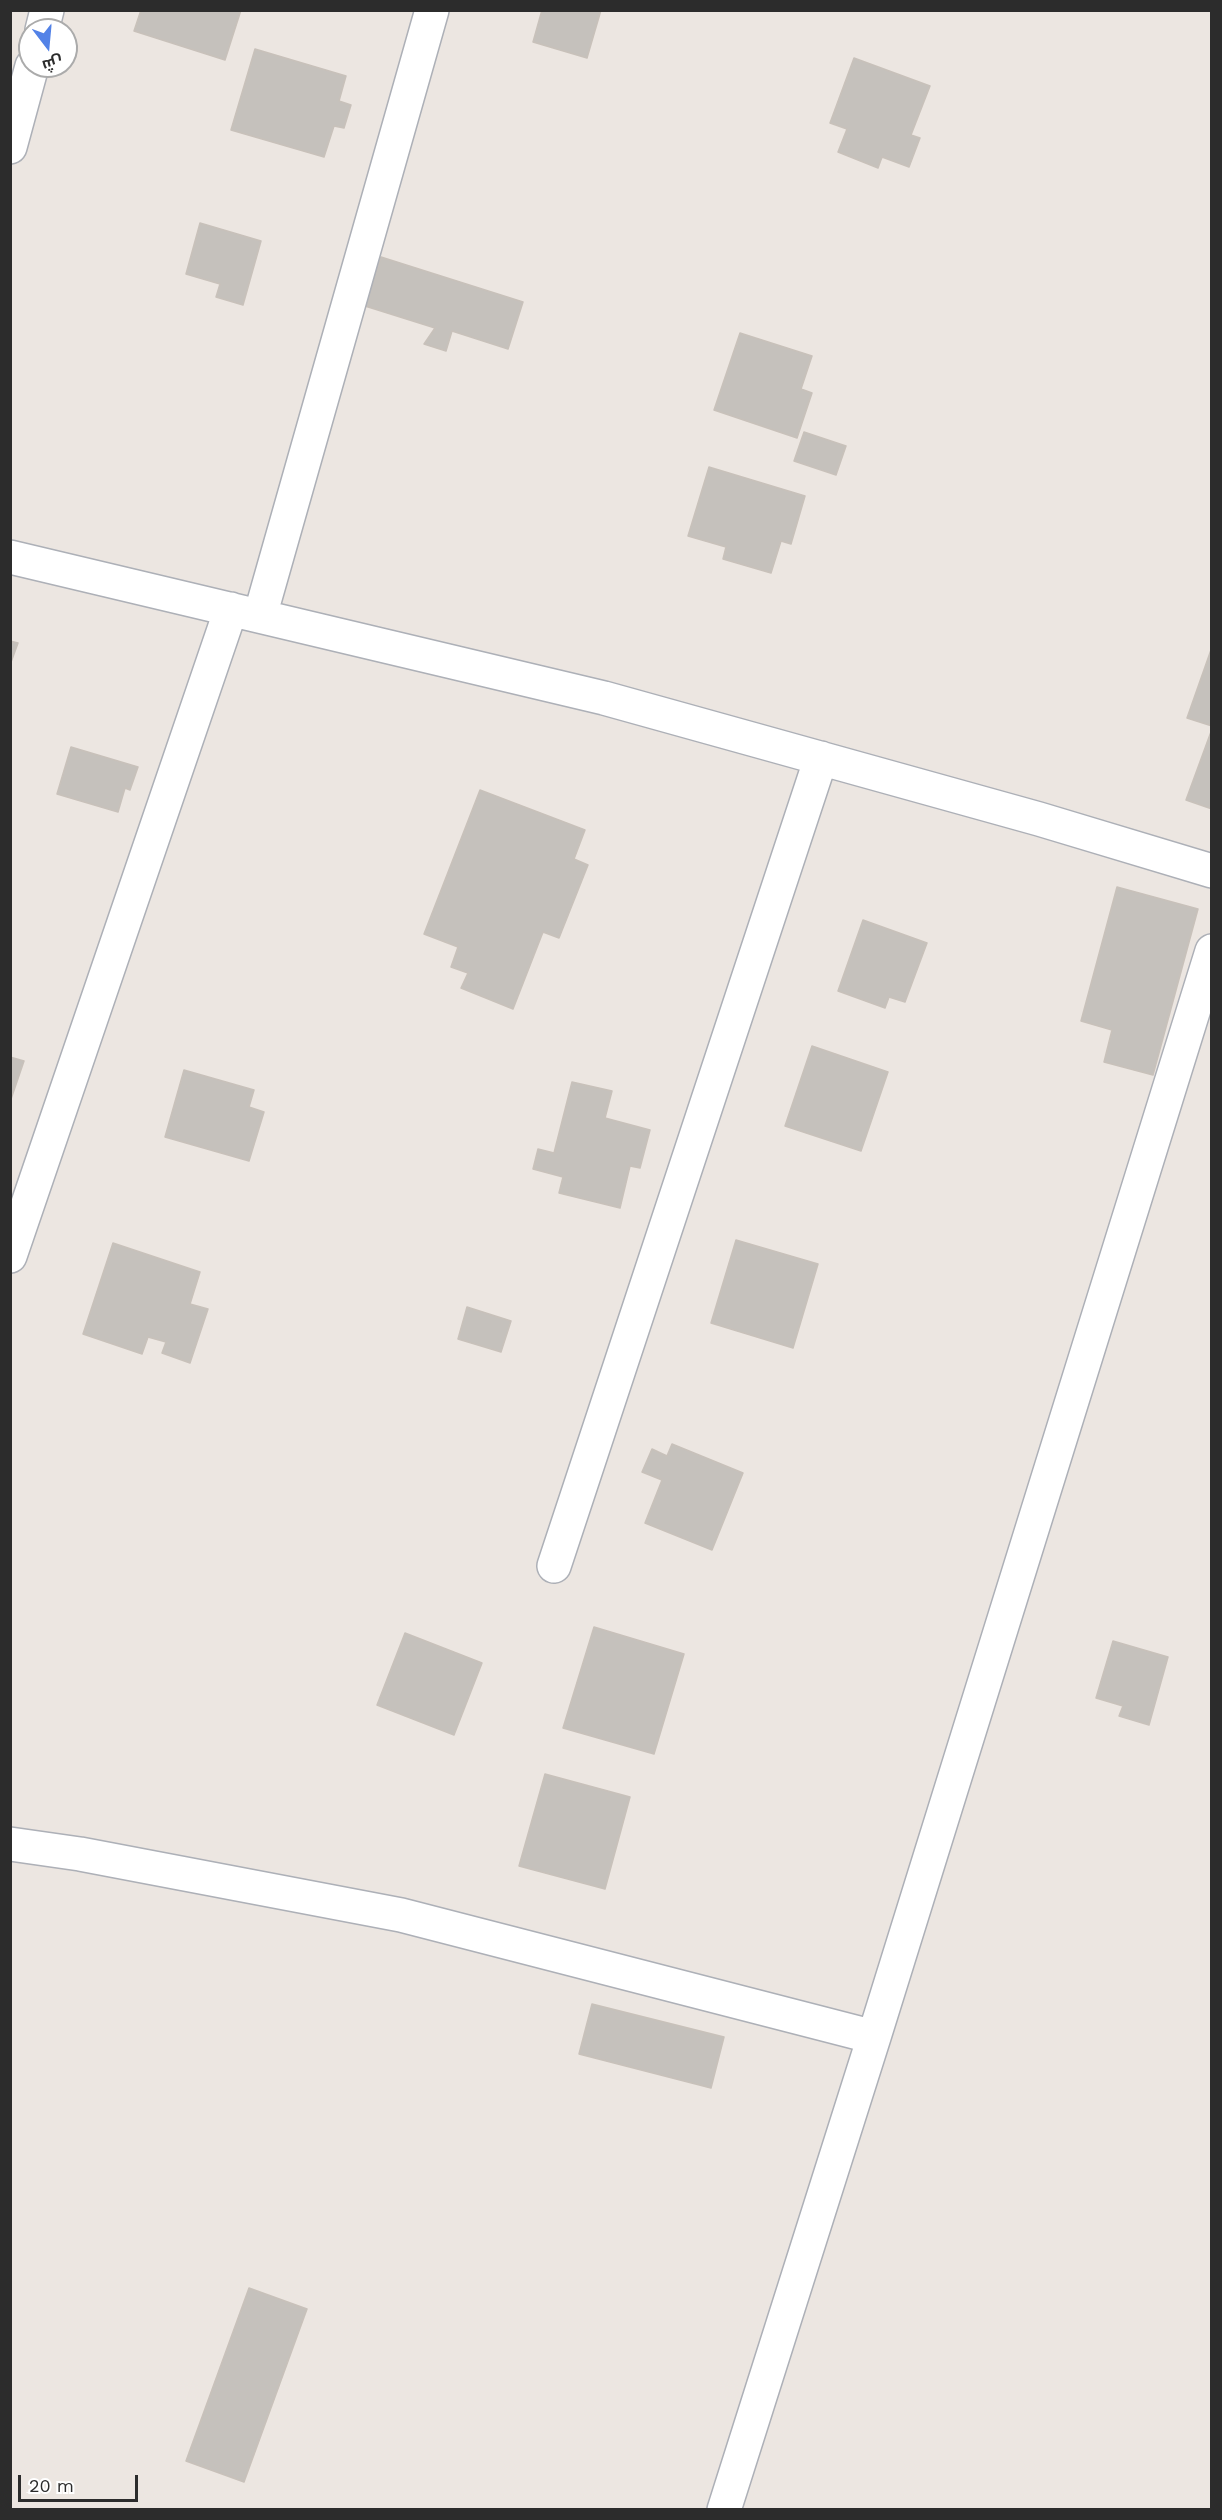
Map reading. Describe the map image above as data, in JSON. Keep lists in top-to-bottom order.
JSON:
{
  "scale_bar": "20 m",
  "north": "bottom"
}
